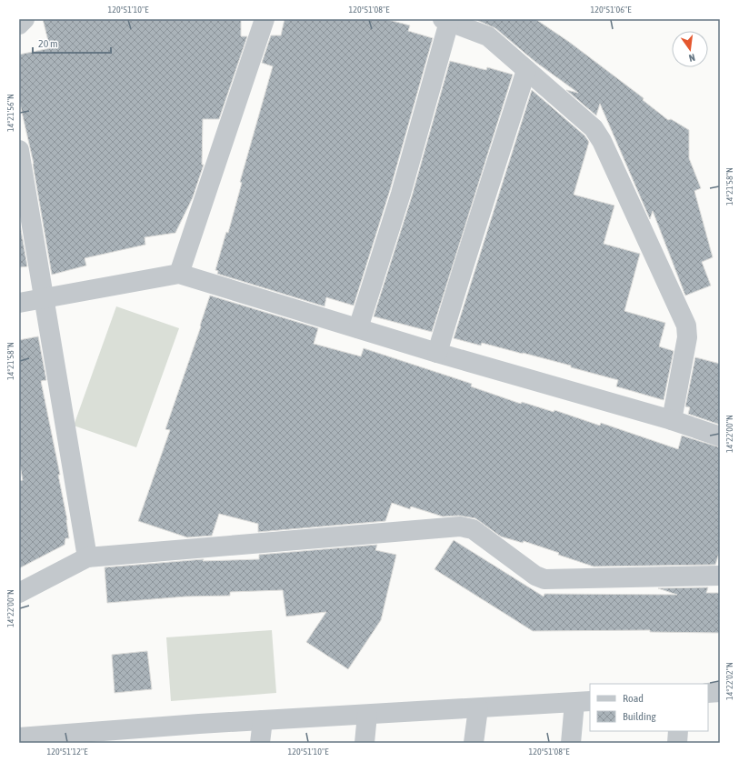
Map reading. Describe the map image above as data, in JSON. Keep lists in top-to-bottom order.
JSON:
{
  "legend": ["Road", "Building"],
  "scale_bar": "20 m",
  "north": "bottom",
  "coordinates": [
    "120°51'10\"E",
    "120°51'08\"E",
    "120°51'06\"E",
    "14°21'56\"N",
    "14°21'58\"N",
    "14°22'00\"N",
    "14°22'02\"N",
    "120°51'12\"E"
  ]
}
